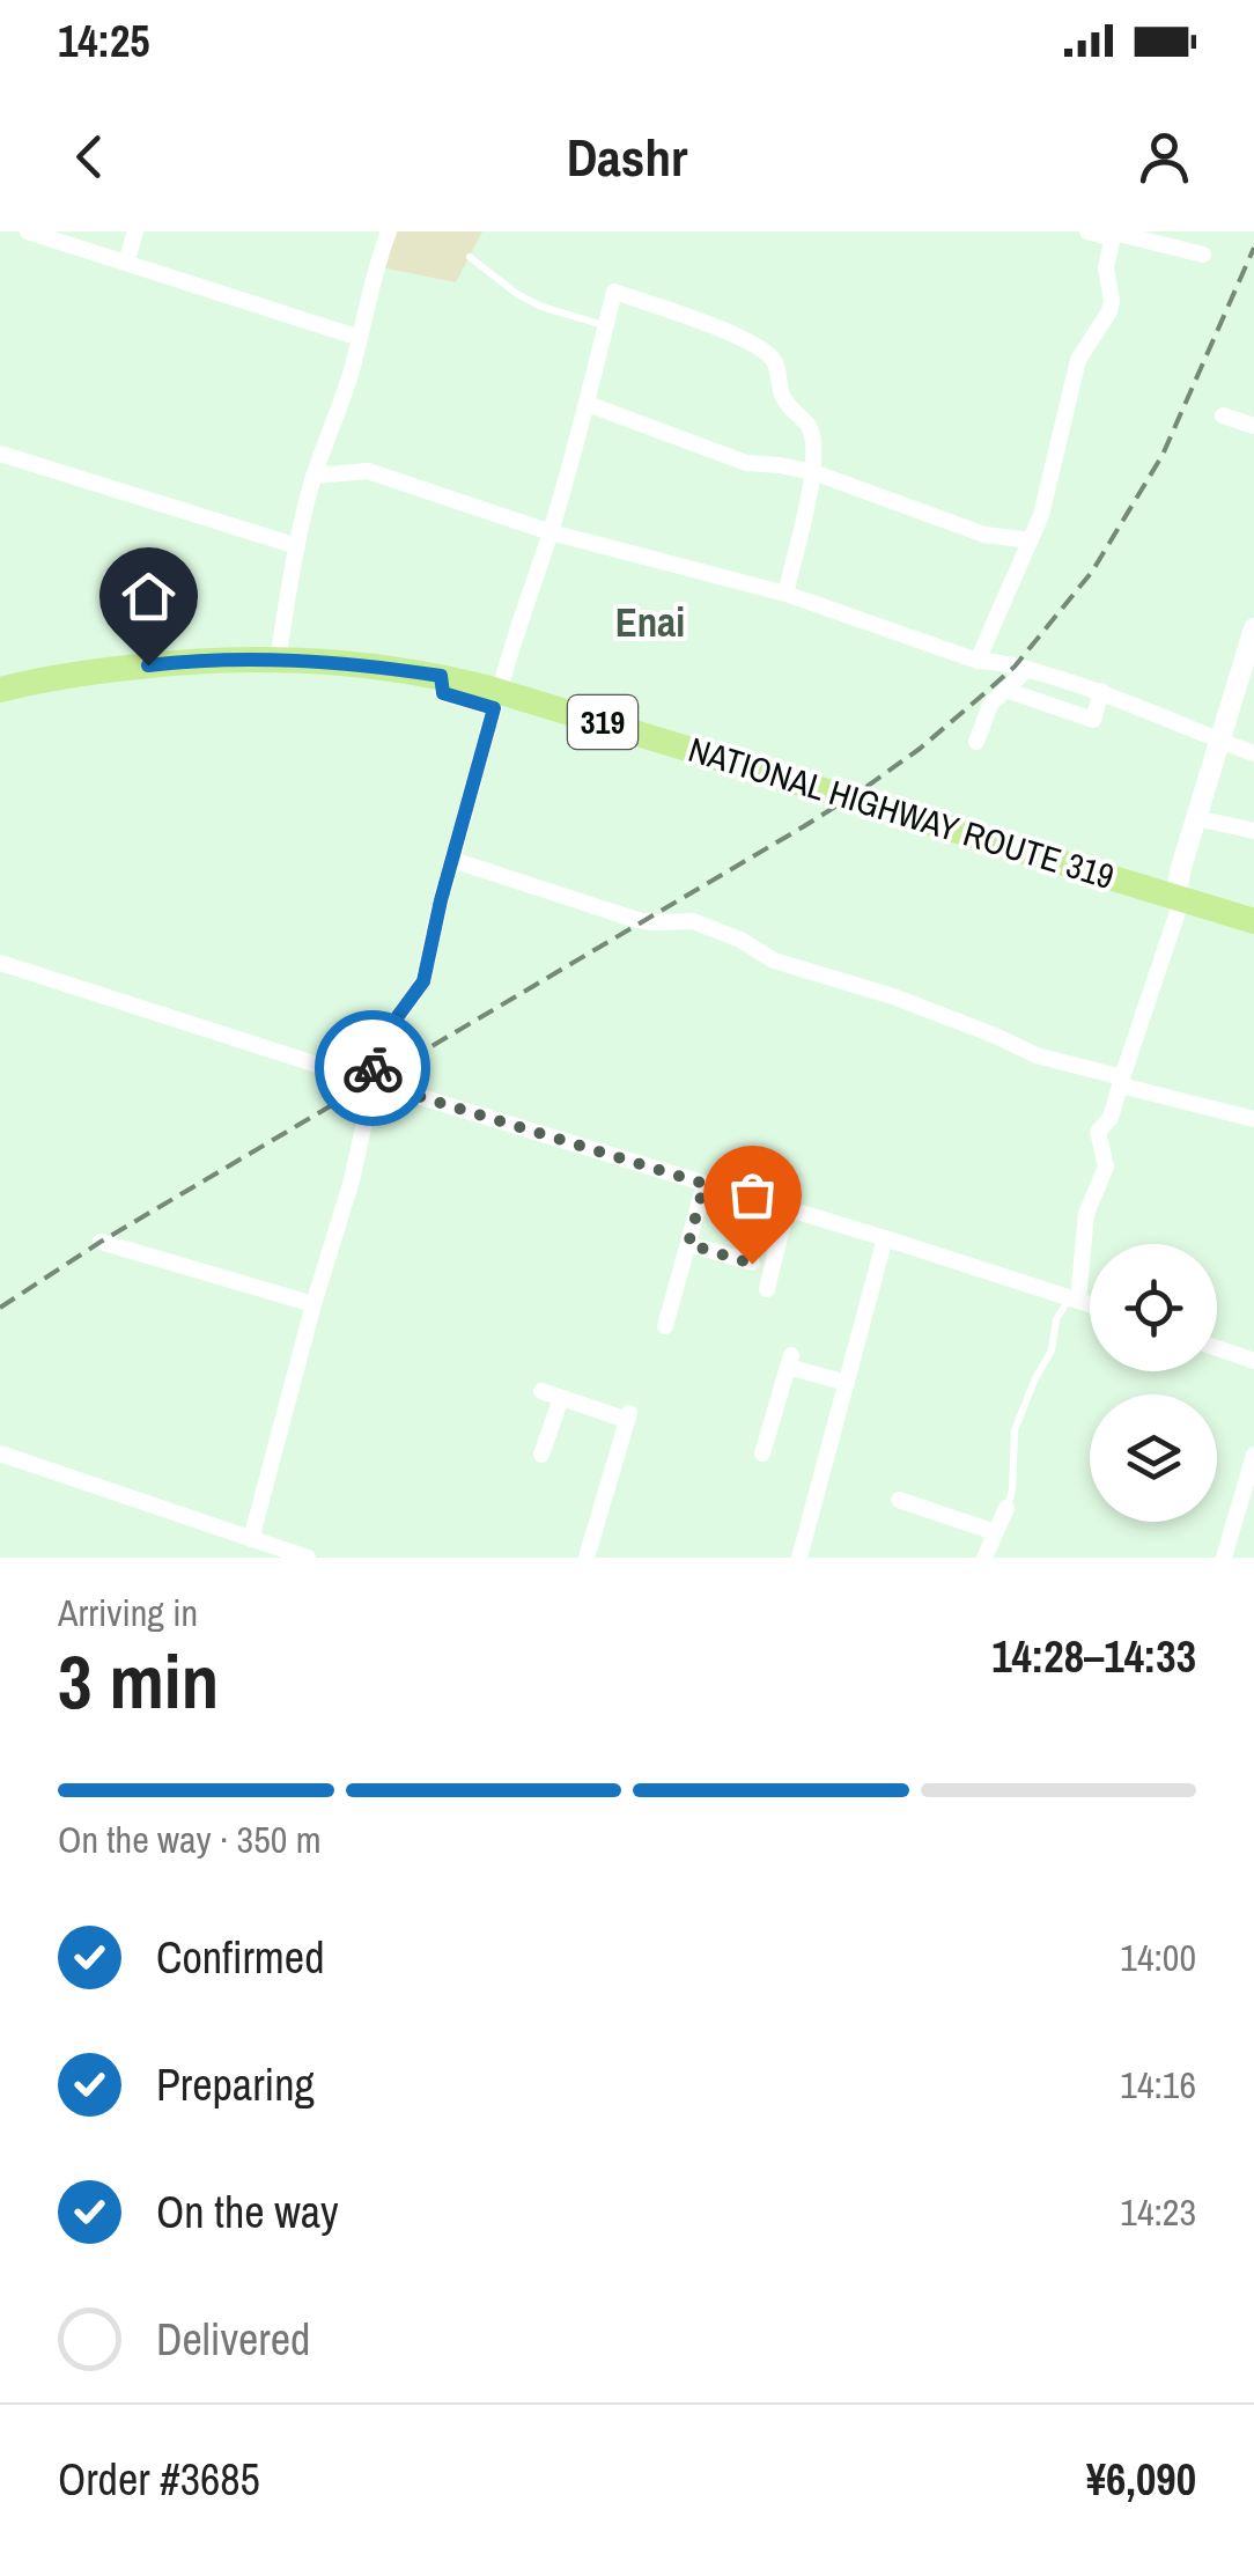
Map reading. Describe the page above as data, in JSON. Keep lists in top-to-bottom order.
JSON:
{
  "streets": {
    "highway": ["319", "NATIONAL HIGHWAY ROUTE 319"]
  },
  "districts": ["Enai"],
  "page": {
    "status": "14:25",
    "header": "Dashr",
    "heading": ["3 min", "Arriving in", "14:28–14:33"],
    "panel": ["Order #3685", "¥6,090"],
    "bar": "On the way · 350 m",
    "list": [
      ["Confirmed", "14:00"],
      ["Preparing", "14:16"],
      ["On the way", "14:23"],
      "Delivered"
    ]
  }
}
